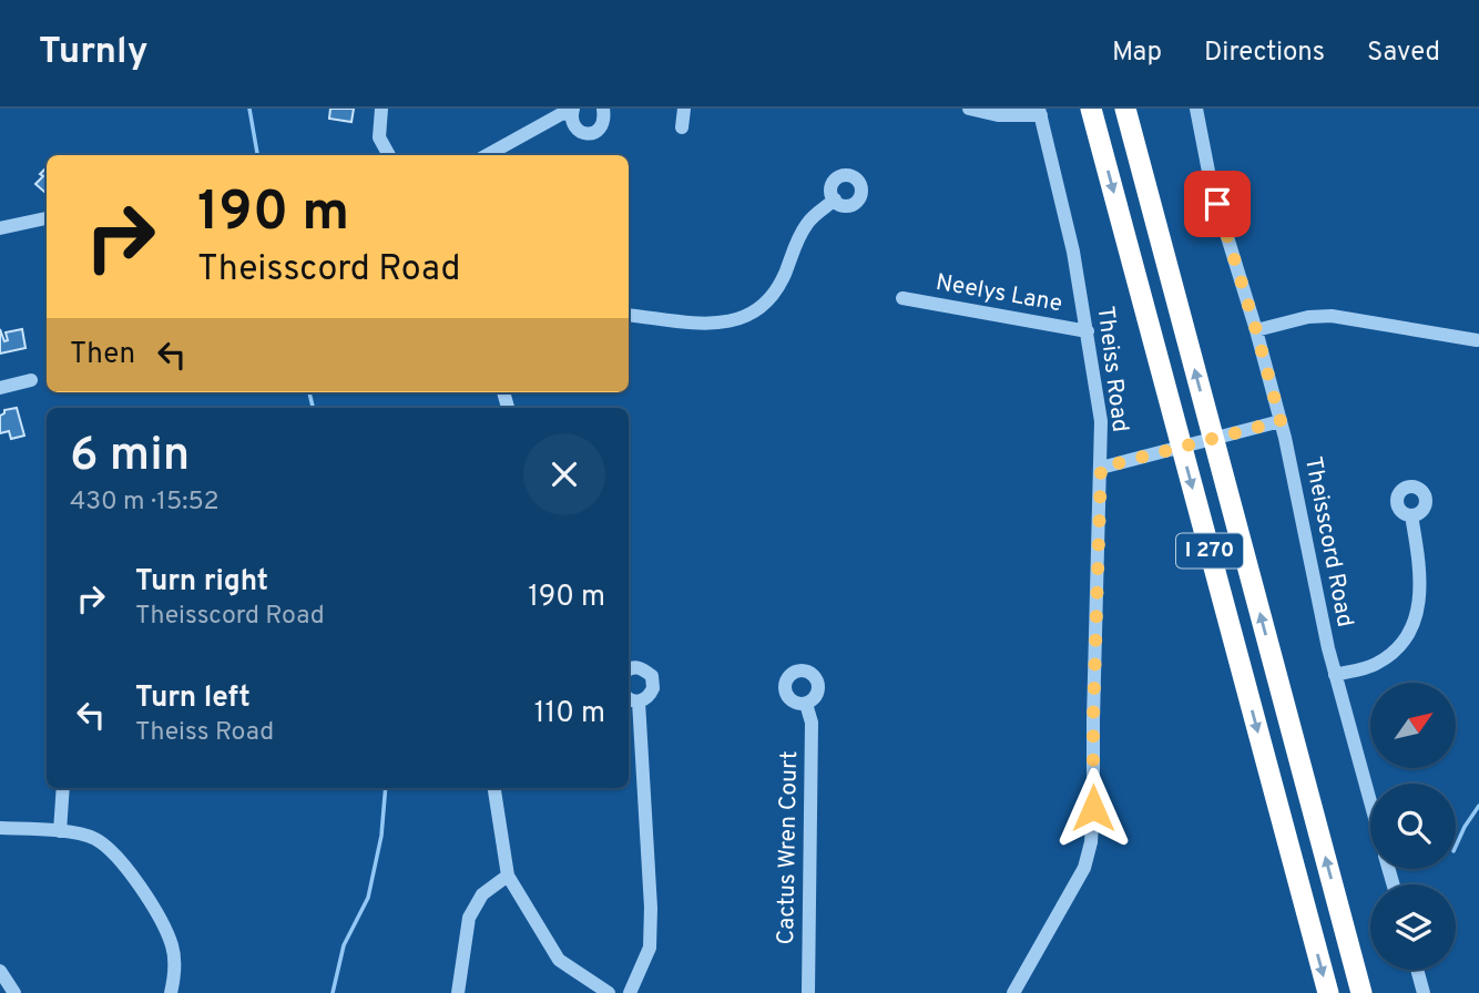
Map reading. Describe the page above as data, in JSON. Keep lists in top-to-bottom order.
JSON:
{
  "streets": {
    "highway": ["I 270"],
    "street": [
      "Neelys Lane",
      "Theiss Road",
      "Theisscord Road",
      "Cactus Wren Court"
    ]
  },
  "crossings": [
    ["Neelys Lane", "Theiss Road"]
  ],
  "north": "top right",
  "page": {
    "header": "Turnly",
    "nav": ["Map", "Directions", "Saved"],
    "turn": ["190 m", "Theisscord Road"],
    "then": "Then",
    "heading": ["6 min", "430 m · 15:52"],
    "list": [
      {
        "name": "Turn right",
        "note": "Theisscord Road",
        "value": "190 m"
      },
      {
        "name": "Turn left",
        "note": "Theiss Road",
        "value": "110 m"
      }
    ]
  }
}
